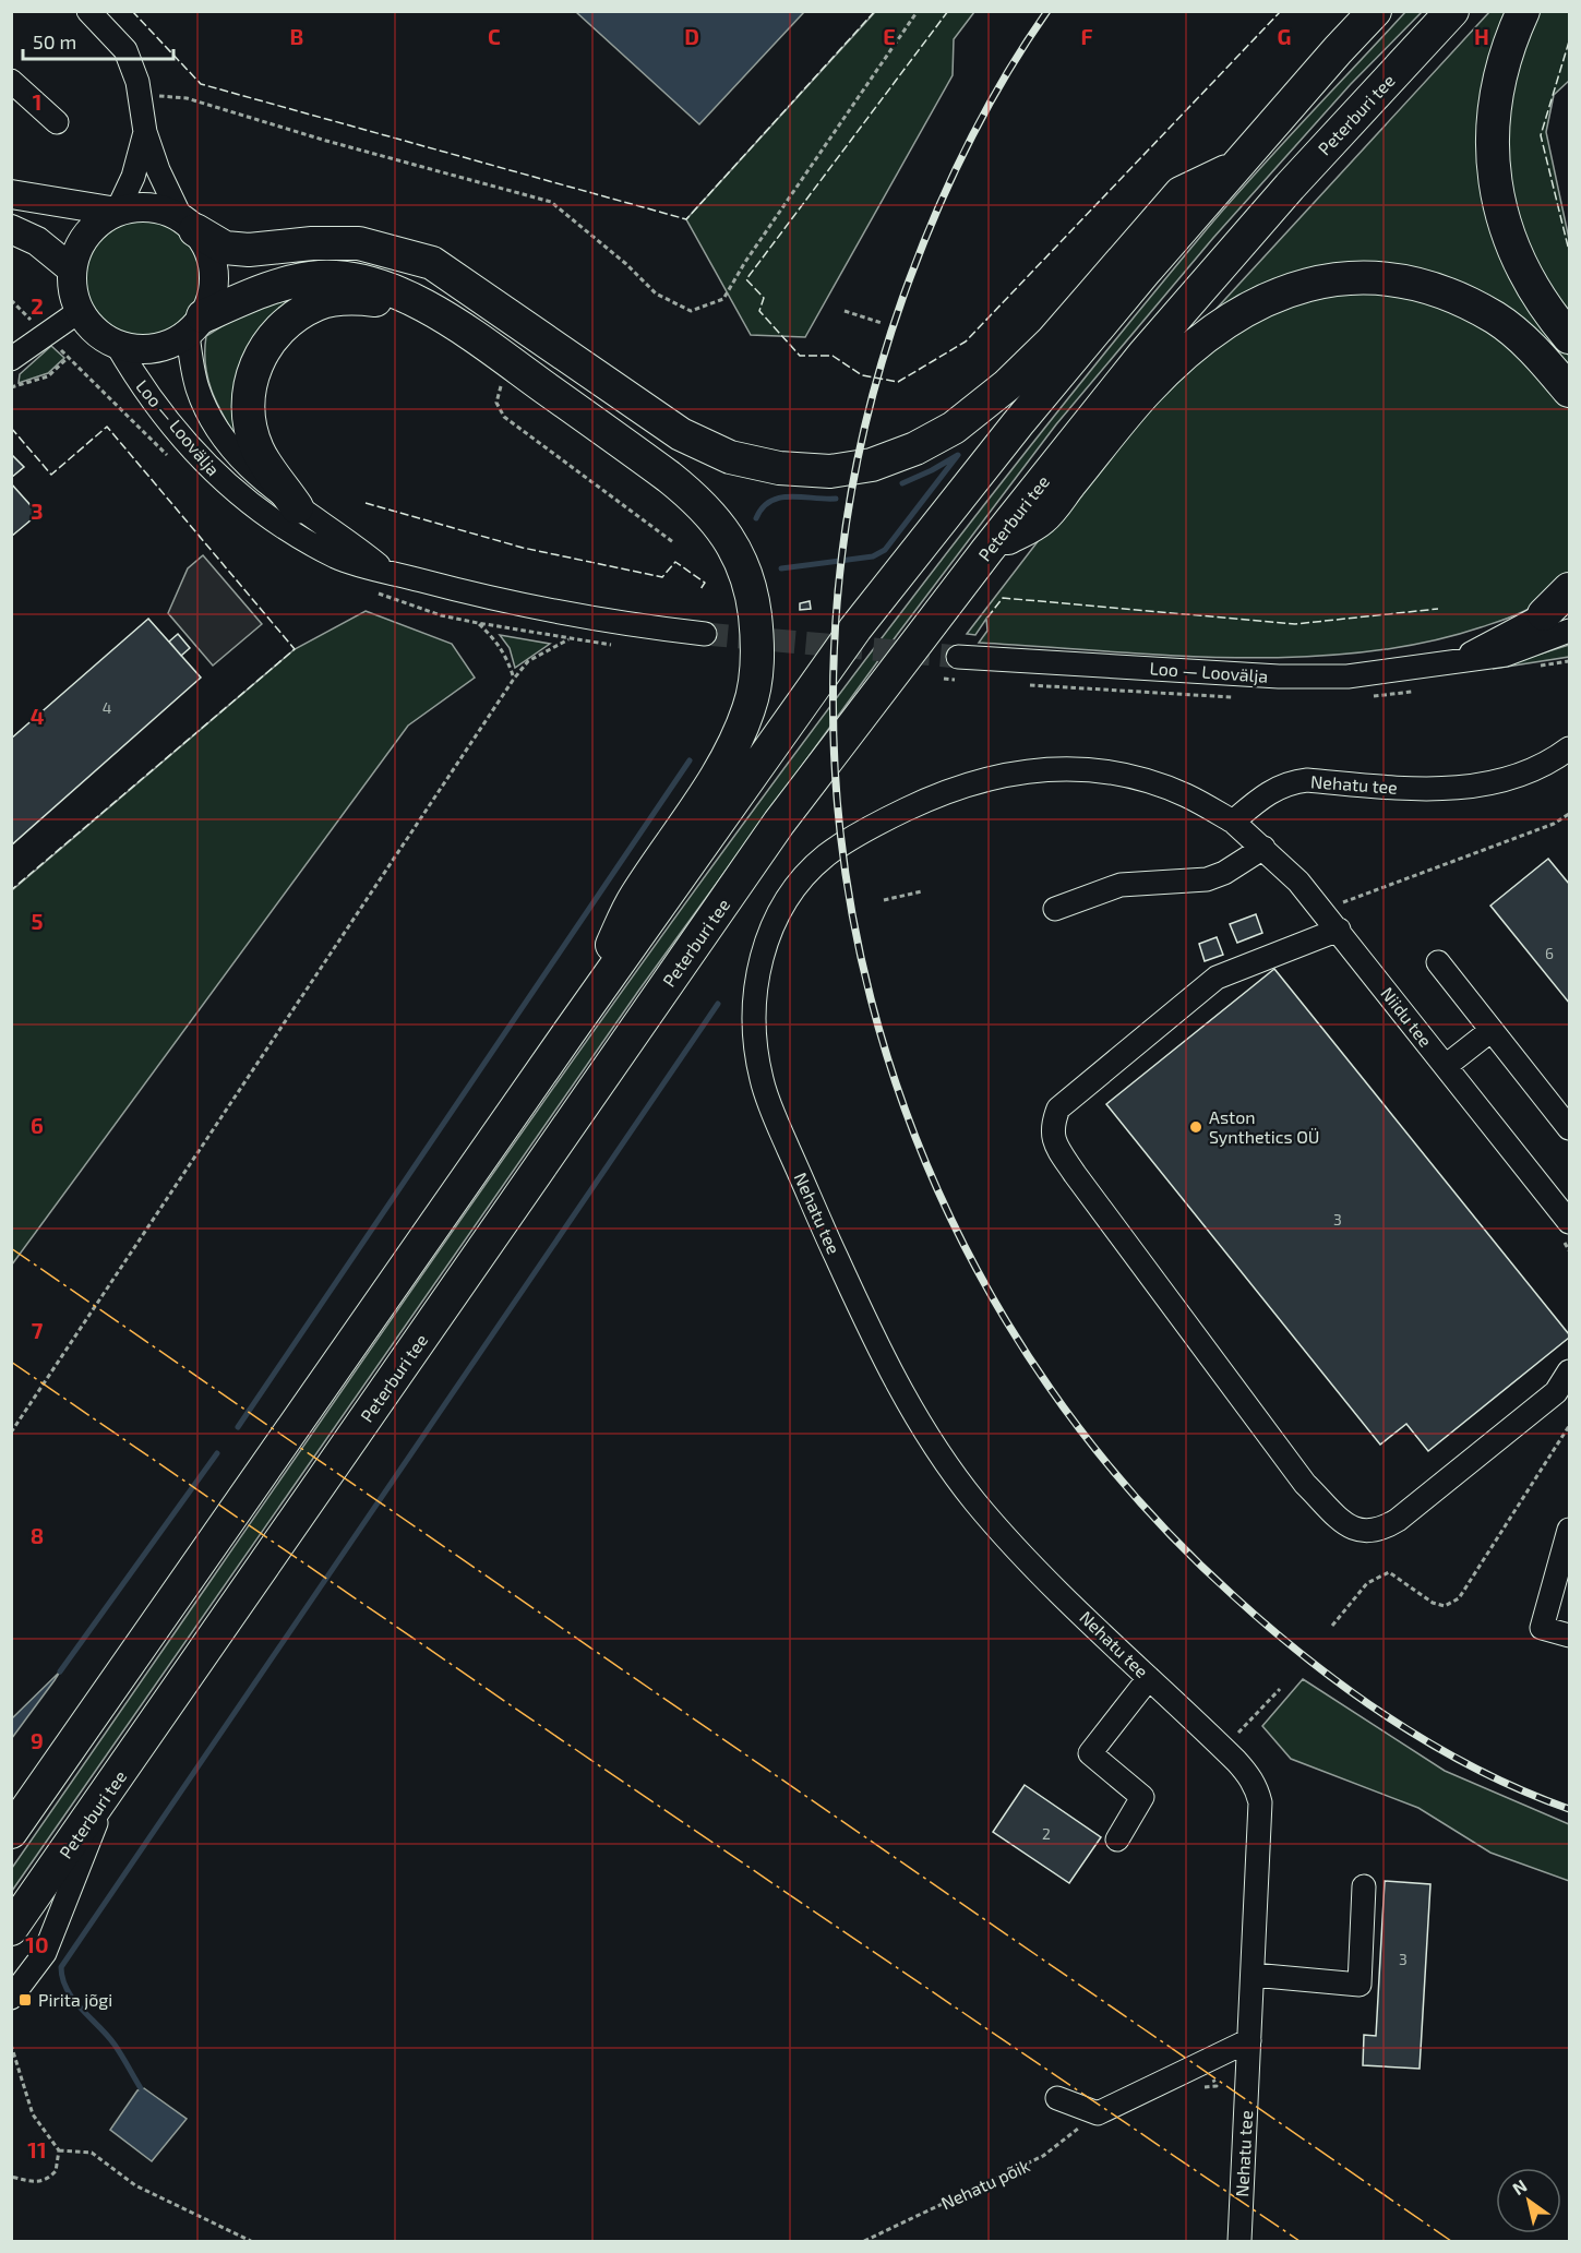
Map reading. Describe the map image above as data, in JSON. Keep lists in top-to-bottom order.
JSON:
{
  "streets": {
    "highway": ["Peterburi tee"],
    "street": ["Loo — Loovälja", "Nehatu tee", "Niidu tee"],
    "path": ["Nehatu põik"]
  },
  "crossings": [
    ["Nehatu tee", "Niidu tee"]
  ],
  "places": {
    "other": ["Aston Synthetics OÜ"],
    "transit": ["Pirita jõgi"]
  },
  "house_numbers": [
    "4",
    "6",
    "3",
    "2",
    "3"
  ],
  "scale_bar": "50 m",
  "north": "top left",
  "grid": {
    "columns": [
      "B",
      "C",
      "D",
      "E",
      "F",
      "G",
      "H"
    ],
    "rows": [
      "1",
      "2",
      "3",
      "4",
      "5",
      "6",
      "7",
      "8",
      "9",
      "10",
      "11"
    ]
  }
}
